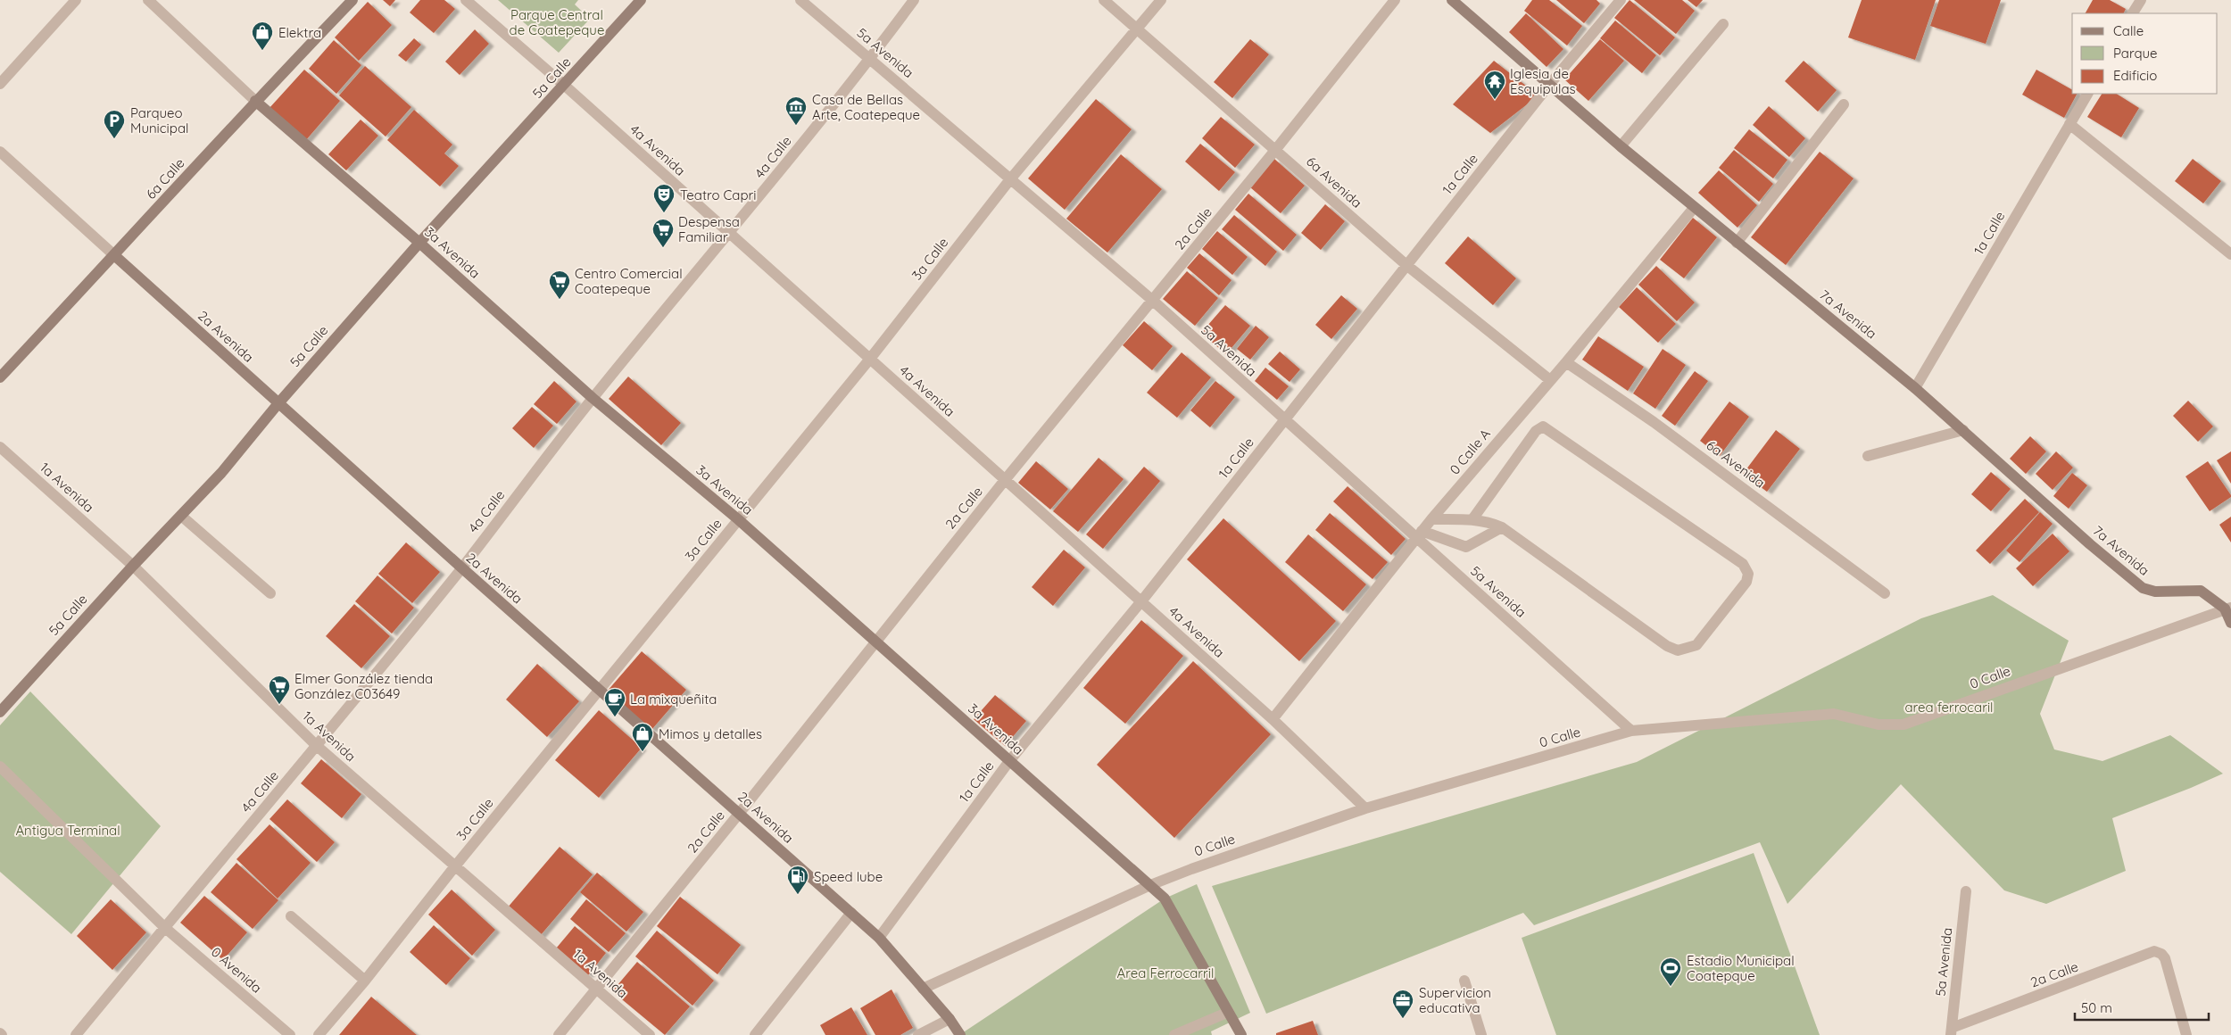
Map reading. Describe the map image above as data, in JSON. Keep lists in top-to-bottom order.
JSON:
{
  "streets": {
    "main road": [
      "5a Calle",
      "6a Calle",
      "3a Avenida",
      "7a Avenida",
      "2a Avenida"
    ],
    "street": [
      "5a Avenida",
      "4a Avenida",
      "4a Calle",
      "1a Calle",
      "6a Avenida",
      "2a Calle",
      "3a Calle",
      "0 Calle A",
      "1a Avenida",
      "0 Calle",
      "0 Avenida"
    ]
  },
  "crossings": [
    ["5a Avenida", "4a Calle"],
    ["5a Avenida", "1a Calle"],
    ["5a Avenida", "2a Calle"],
    ["5a Avenida", "3a Calle"],
    ["5a Avenida", "0 Calle A"],
    ["5a Avenida", "0 Calle"],
    ["5a Calle", "4a Avenida"],
    ["5a Calle", "3a Avenida"],
    ["5a Calle", "2a Avenida"],
    ["5a Calle", "1a Avenida"],
    ["4a Avenida", "4a Calle"],
    ["4a Avenida", "1a Calle"],
    ["4a Avenida", "2a Calle"],
    ["4a Avenida", "3a Calle"],
    ["4a Avenida", "0 Calle A"],
    ["4a Avenida", "0 Calle"],
    ["4a Calle", "3a Avenida"],
    ["4a Calle", "2a Avenida"],
    ["4a Calle", "1a Avenida"],
    ["4a Calle", "0 Avenida"],
    ["1a Calle", "6a Avenida"],
    ["1a Calle", "3a Avenida"],
    ["1a Calle", "7a Avenida"],
    ["1a Calle", "2a Avenida"],
    ["6a Calle", "3a Avenida"],
    ["6a Calle", "2a Avenida"],
    ["6a Avenida", "2a Calle"],
    ["6a Avenida", "3a Calle"],
    ["6a Avenida", "0 Calle A"],
    ["2a Calle", "3a Avenida"],
    ["2a Calle", "2a Avenida"],
    ["2a Calle", "1a Avenida"],
    ["3a Avenida", "3a Calle"],
    ["3a Avenida", "0 Calle"],
    ["3a Calle", "2a Avenida"],
    ["3a Calle", "1a Avenida"],
    ["7a Avenida", "0 Calle A"],
    ["7a Avenida", "0 Calle"],
    ["2a Avenida", "0 Calle"]
  ],
  "parks": [
    "Parque Central de Coatepeque",
    "area ferrocaril",
    "Antigua Terminal",
    "Area Ferrocarril"
  ],
  "places": {
    "shop": ["Elektra", "Mimos y detalles"],
    "temple": ["Iglesia de Esquipulas"],
    "museum": ["Casa de Bellas Arte, Coatepeque"],
    "parking": ["Parqueo Municipal"],
    "theatre": ["Teatro Capri"],
    "supermarket": ["Despensa Familiar", "Centro Comercial Coatepeque", "Elmer González tienda González C03649"],
    "cafe": ["La mixqueñita"],
    "fuel station": ["Speed lube"],
    "sports": ["Estadio Municipal Coatepque"],
    "office": ["Supervicion educativa"]
  },
  "legend": ["Calle", "Parque", "Edificio"],
  "scale_bar": "50 m"
}
